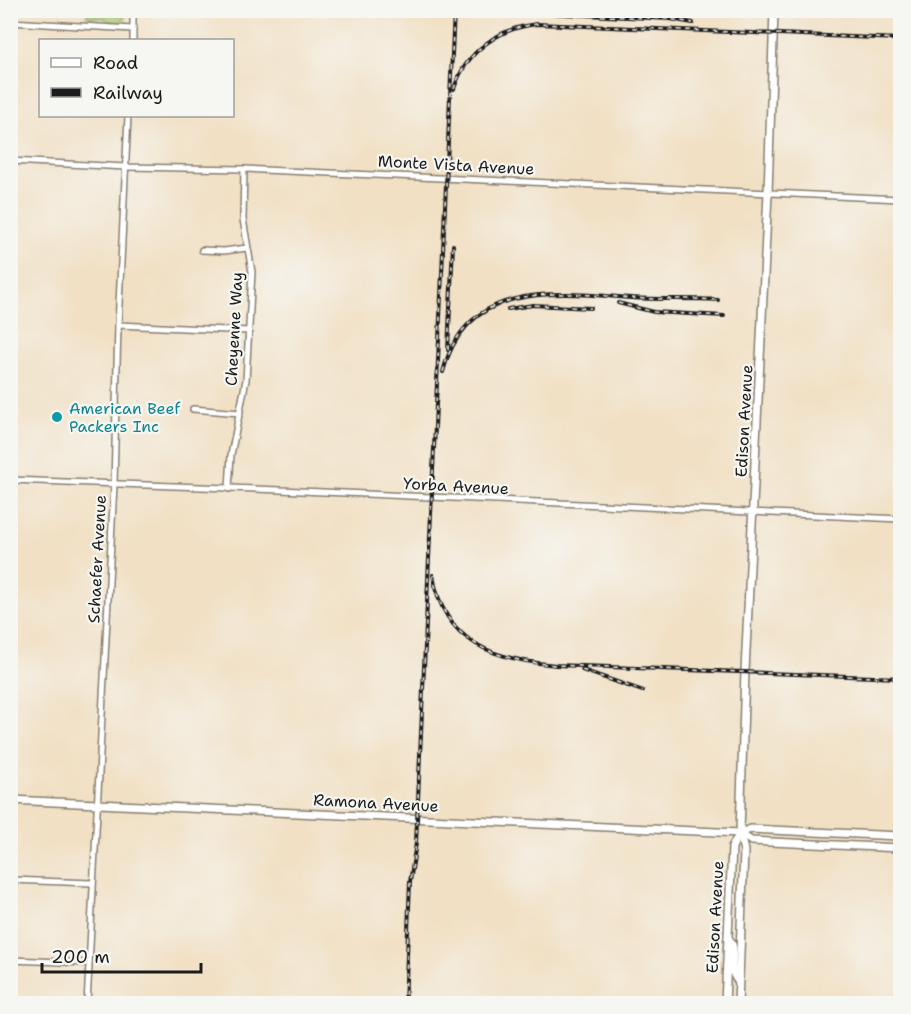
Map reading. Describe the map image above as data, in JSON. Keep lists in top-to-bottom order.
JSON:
{
  "streets": {
    "main road": ["Edison Avenue", "Ramona Avenue"],
    "street": [
      "Monte Vista Avenue",
      "Cheyenne Way",
      "Yorba Avenue",
      "Schaefer Avenue"
    ]
  },
  "crossings": [
    ["Monte Vista Avenue", "Cheyenne Way"],
    ["Monte Vista Avenue", "Edison Avenue"],
    ["Monte Vista Avenue", "Schaefer Avenue"],
    ["Cheyenne Way", "Yorba Avenue"],
    ["Edison Avenue", "Yorba Avenue"],
    ["Edison Avenue", "Ramona Avenue"],
    ["Yorba Avenue", "Schaefer Avenue"],
    ["Schaefer Avenue", "Ramona Avenue"]
  ],
  "places": ["American Beef Packers Inc"],
  "legend": ["Road", "Railway"],
  "scale_bar": "200 m"
}
